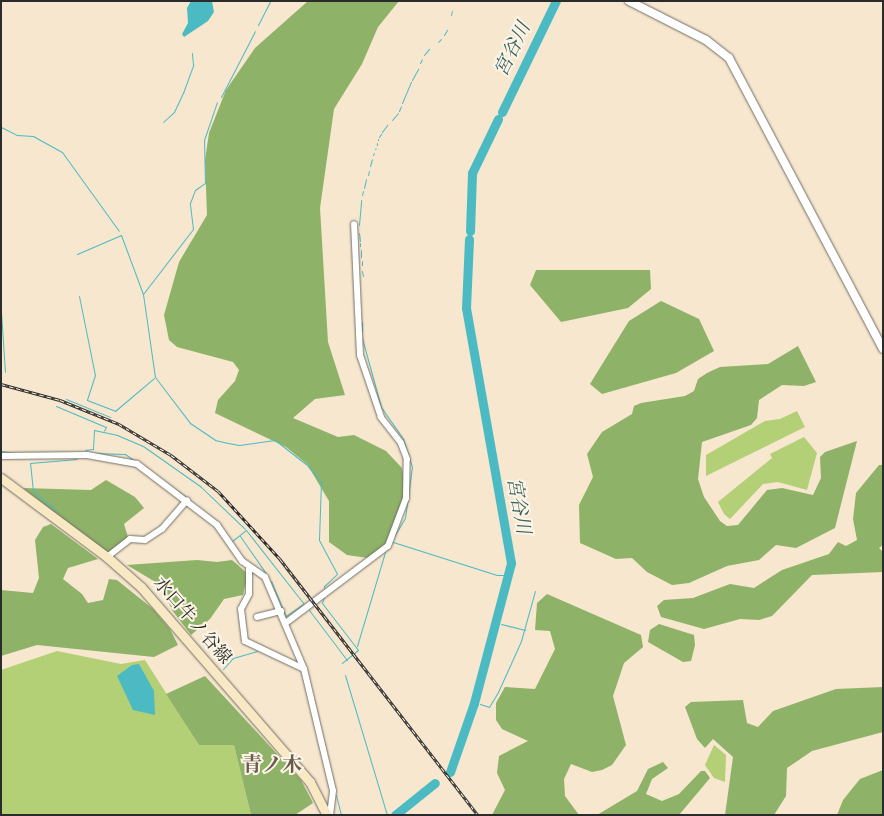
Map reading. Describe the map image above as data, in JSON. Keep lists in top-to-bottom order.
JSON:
{
  "streets": {
    "main road": ["水口牛ノ谷線"]
  },
  "districts": ["青ノ木"],
  "water": ["宮谷川"]
}
